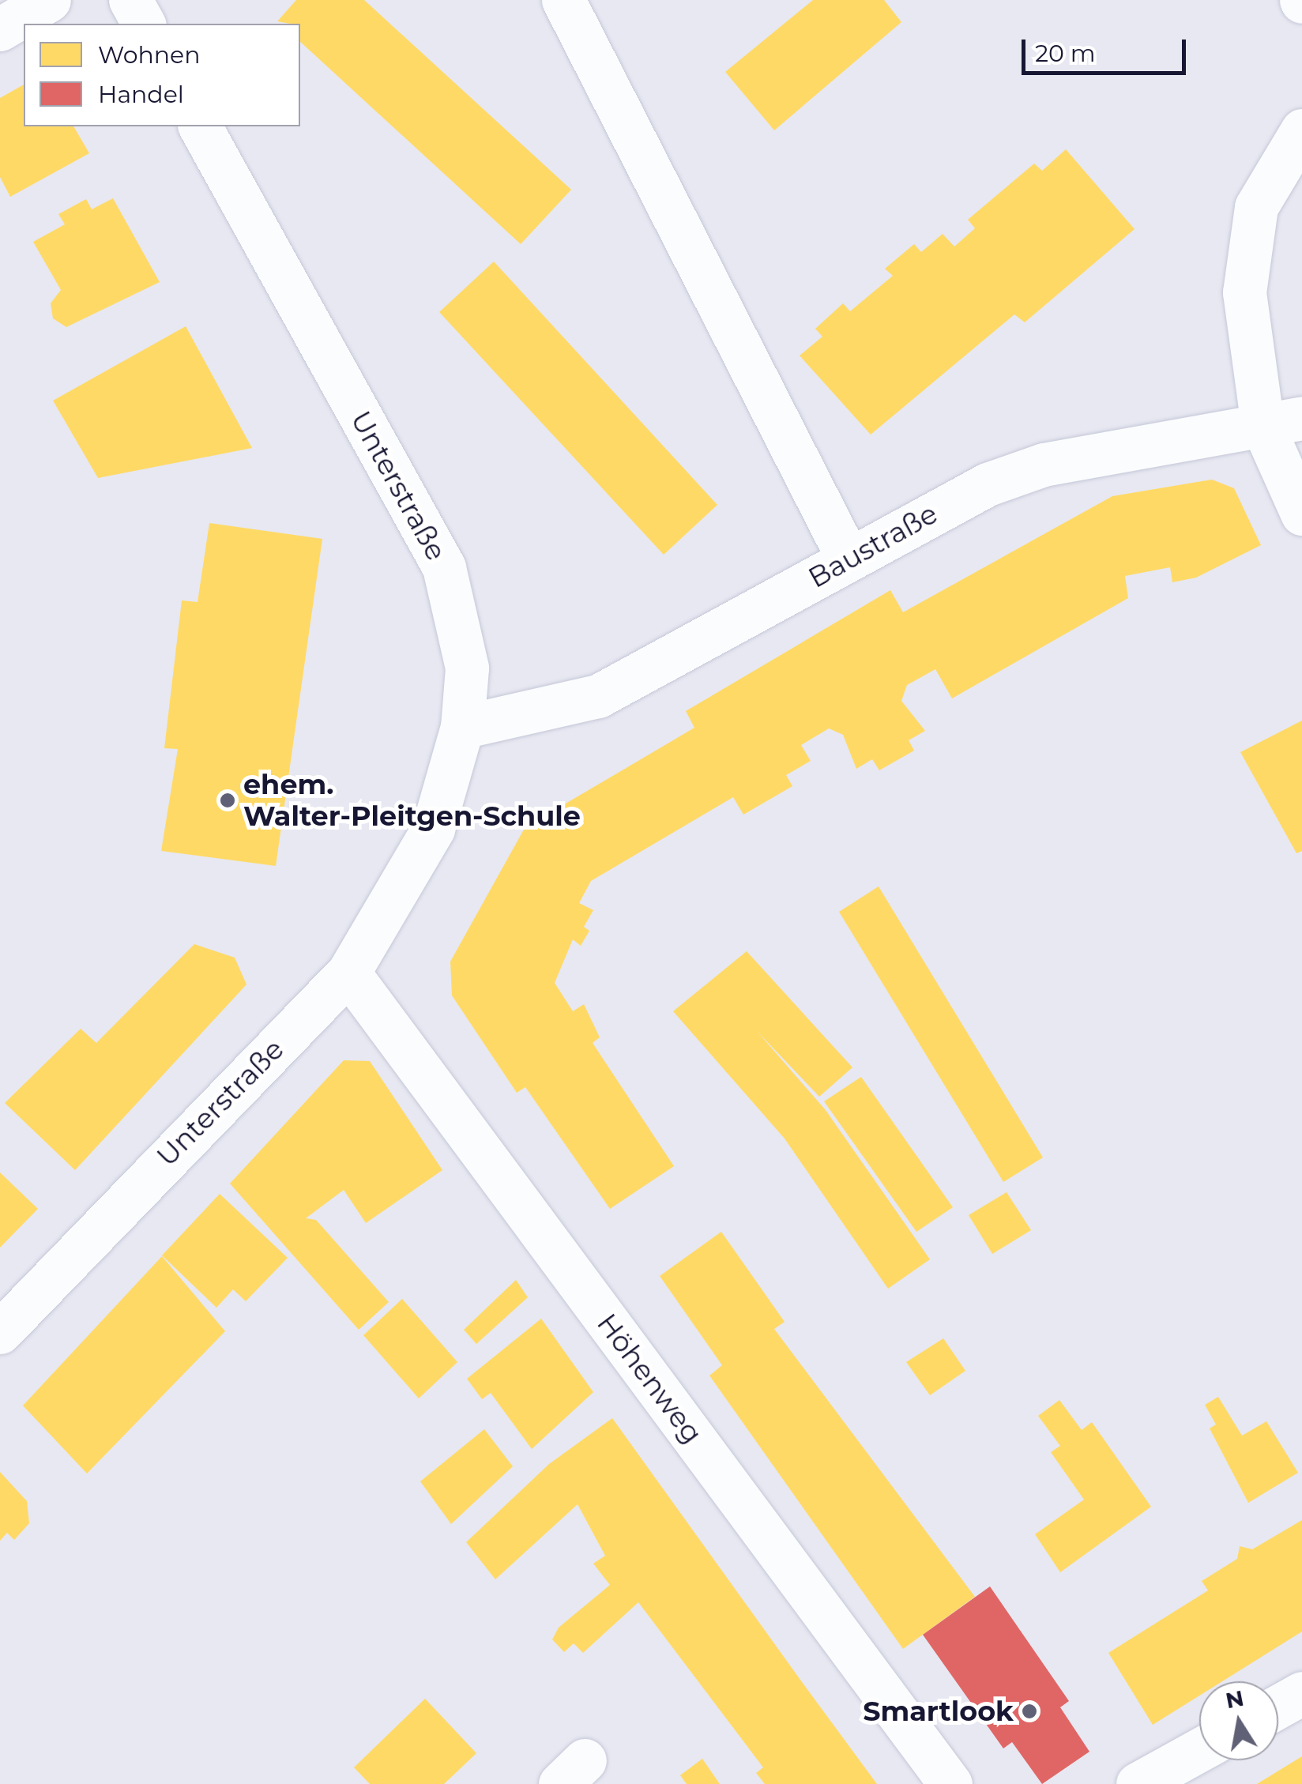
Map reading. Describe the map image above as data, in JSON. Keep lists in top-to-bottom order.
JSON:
{
  "streets": {
    "street": ["Unterstraße", "Baustraße", "Höhenweg"]
  },
  "crossings": [
    ["Unterstraße", "Baustraße"],
    ["Unterstraße", "Höhenweg"]
  ],
  "places": ["ehem. Walter-Pleitgen-Schule", "Smartlook"],
  "legend": ["Wohnen", "Handel"],
  "scale_bar": "20 m",
  "north": "top"
}
